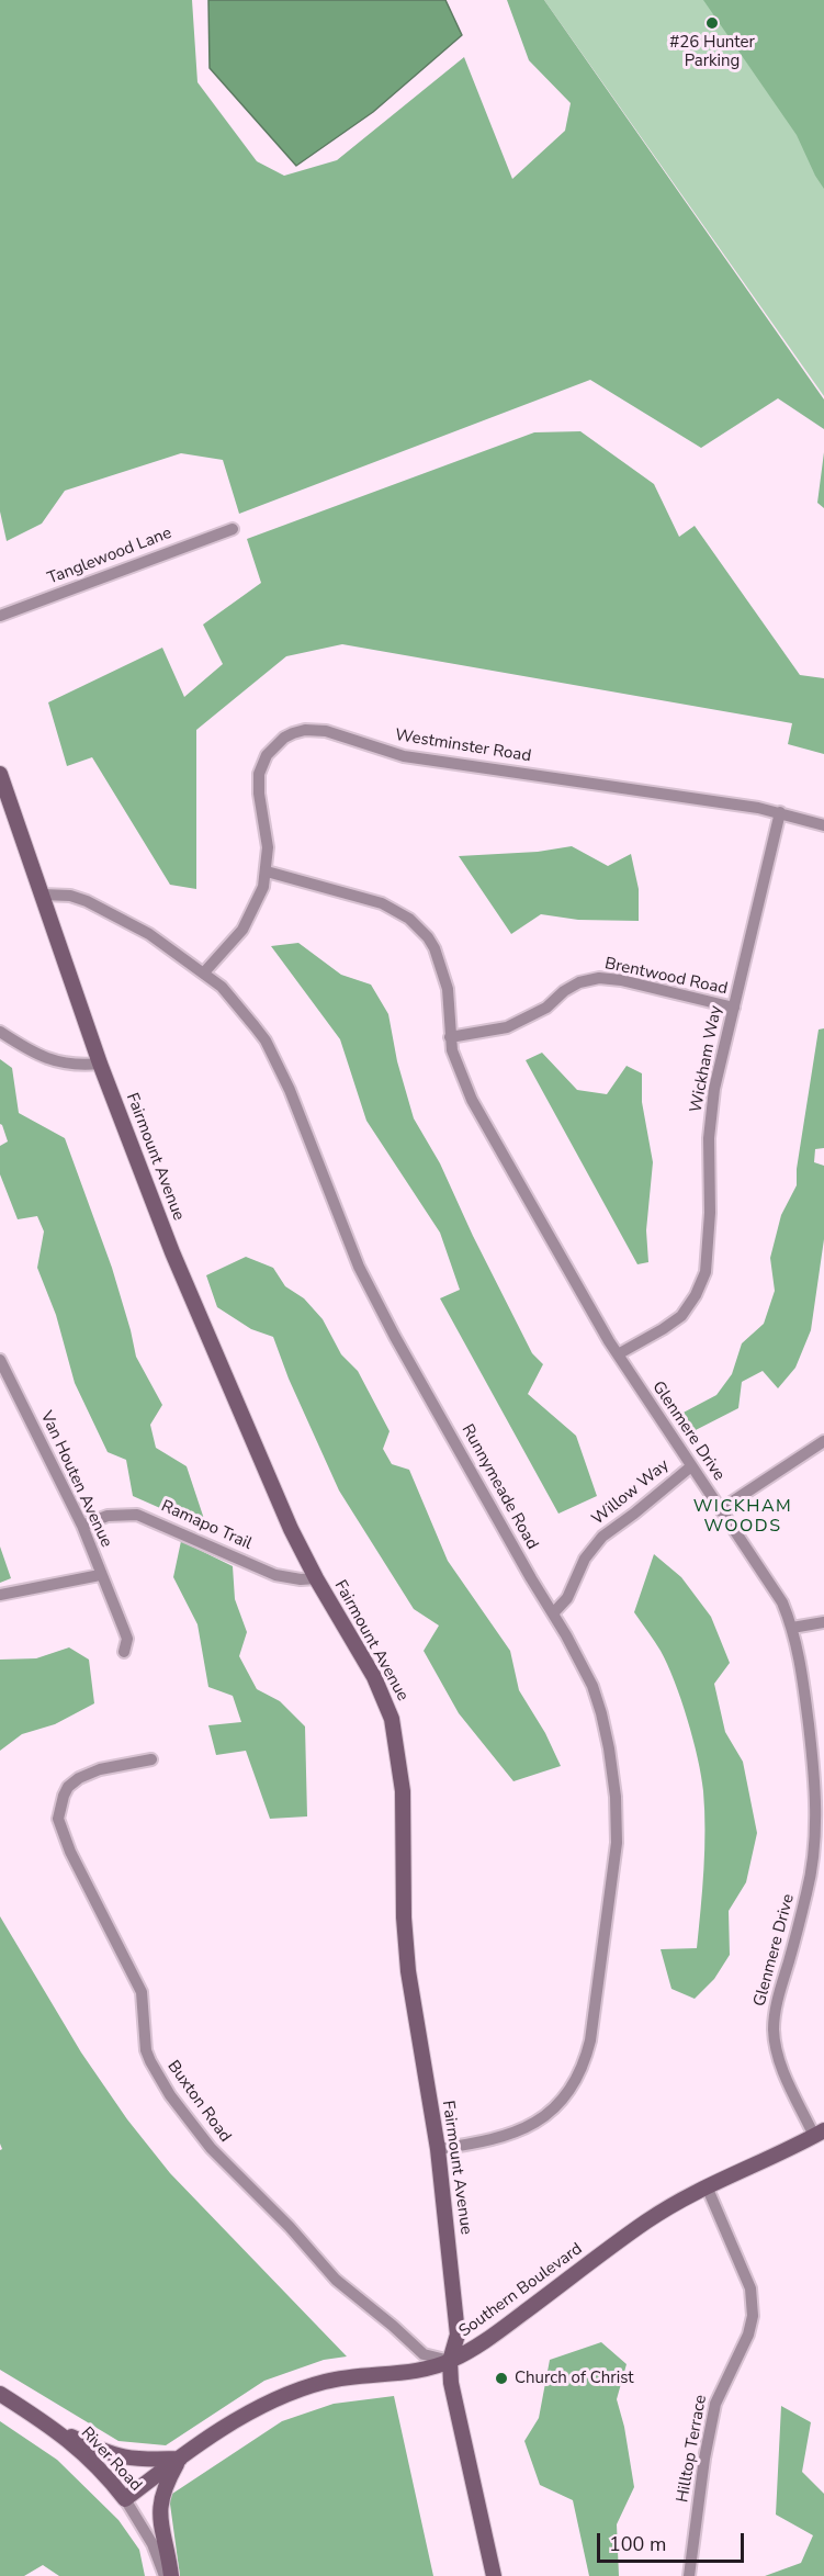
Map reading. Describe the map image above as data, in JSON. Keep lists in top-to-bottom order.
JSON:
{
  "streets": {
    "main road": ["Fairmount Avenue", "Southern Boulevard", "River Road"],
    "street": [
      "Tanglewood Lane",
      "Westminster Road",
      "Brentwood Road",
      "Wickham Way",
      "Glenmere Drive",
      "Van Houten Avenue",
      "Runnymeade Road",
      "Willow Way",
      "Ramapo Trail",
      "Buxton Road",
      "Hilltop Terrace"
    ]
  },
  "crossings": [
    ["Westminster Road", "Wickham Way"],
    ["Westminster Road", "Glenmere Drive"],
    ["Westminster Road", "Runnymeade Road"],
    ["Brentwood Road", "Wickham Way"],
    ["Brentwood Road", "Glenmere Drive"],
    ["Wickham Way", "Glenmere Drive"],
    ["Fairmount Avenue", "Runnymeade Road"],
    ["Fairmount Avenue", "Ramapo Trail"],
    ["Fairmount Avenue", "Buxton Road"],
    ["Fairmount Avenue", "Southern Boulevard"],
    ["Glenmere Drive", "Willow Way"],
    ["Glenmere Drive", "Southern Boulevard"],
    ["Van Houten Avenue", "Ramapo Trail"],
    ["Runnymeade Road", "Willow Way"],
    ["Buxton Road", "Southern Boulevard"],
    ["Southern Boulevard", "Hilltop Terrace"],
    ["Southern Boulevard", "River Road"]
  ],
  "districts": ["WICKHAM WOODS"],
  "places": ["#26 Hunter Parking", "Church of Christ"],
  "scale_bar": "100 m"
}
